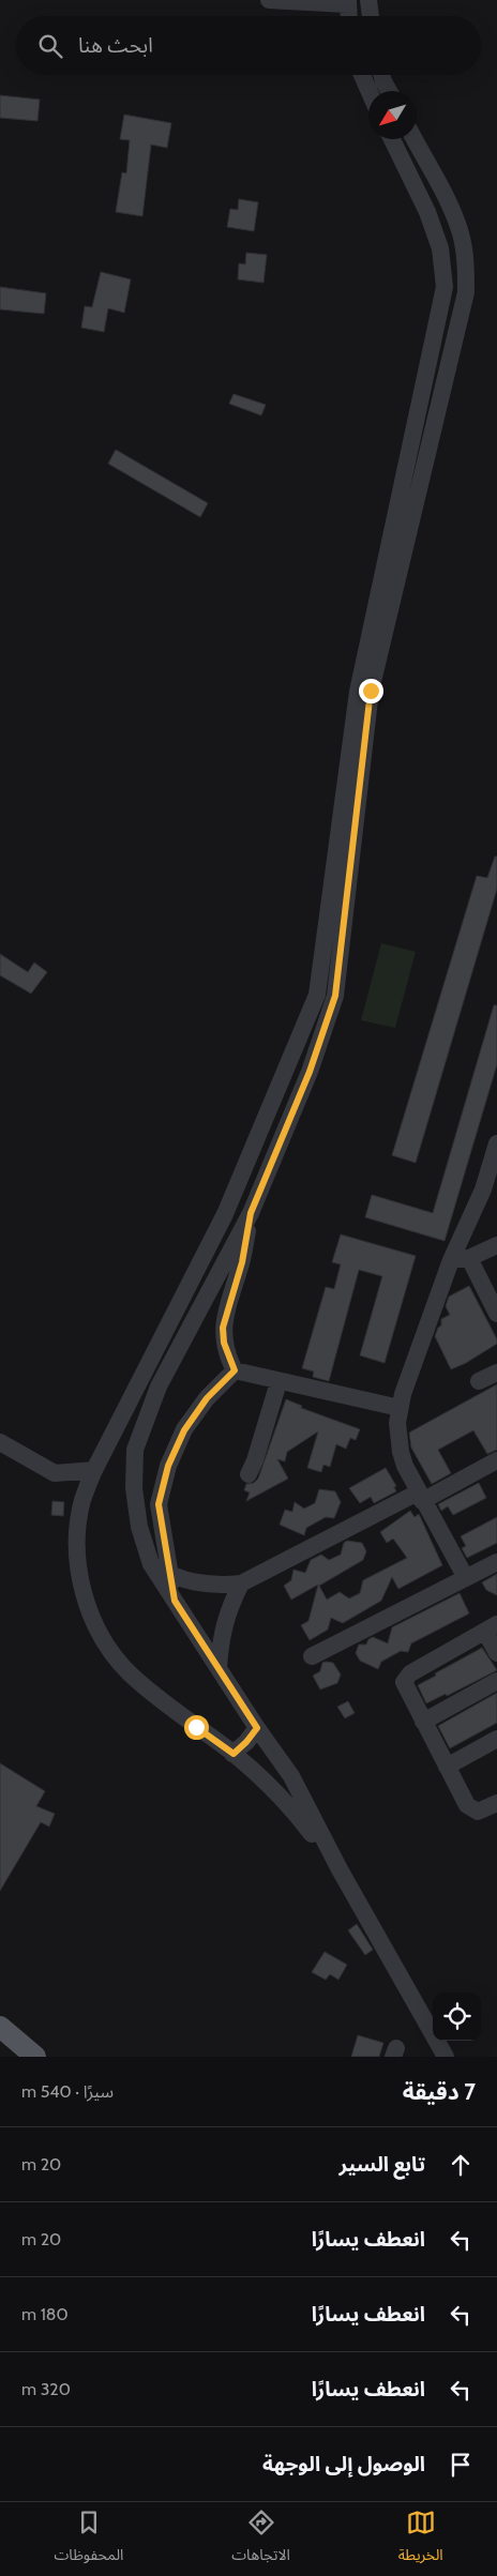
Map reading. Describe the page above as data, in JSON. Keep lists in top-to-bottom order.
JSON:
{
  "north": "bottom left",
  "page": {
    "search": "ابحث هنا",
    "heading": ["7 دقيقة", "سيرًا · 540 m"],
    "list": [
      ["تابع السير", "20 m"],
      ["انعطف يسارًا", "20 m"],
      ["انعطف يسارًا", "180 m"],
      ["انعطف يسارًا", "320 m"],
      "الوصول إلى الوجهة"
    ],
    "nav": ["الخريطة", "الاتجاهات", "المحفوظات"]
  }
}
